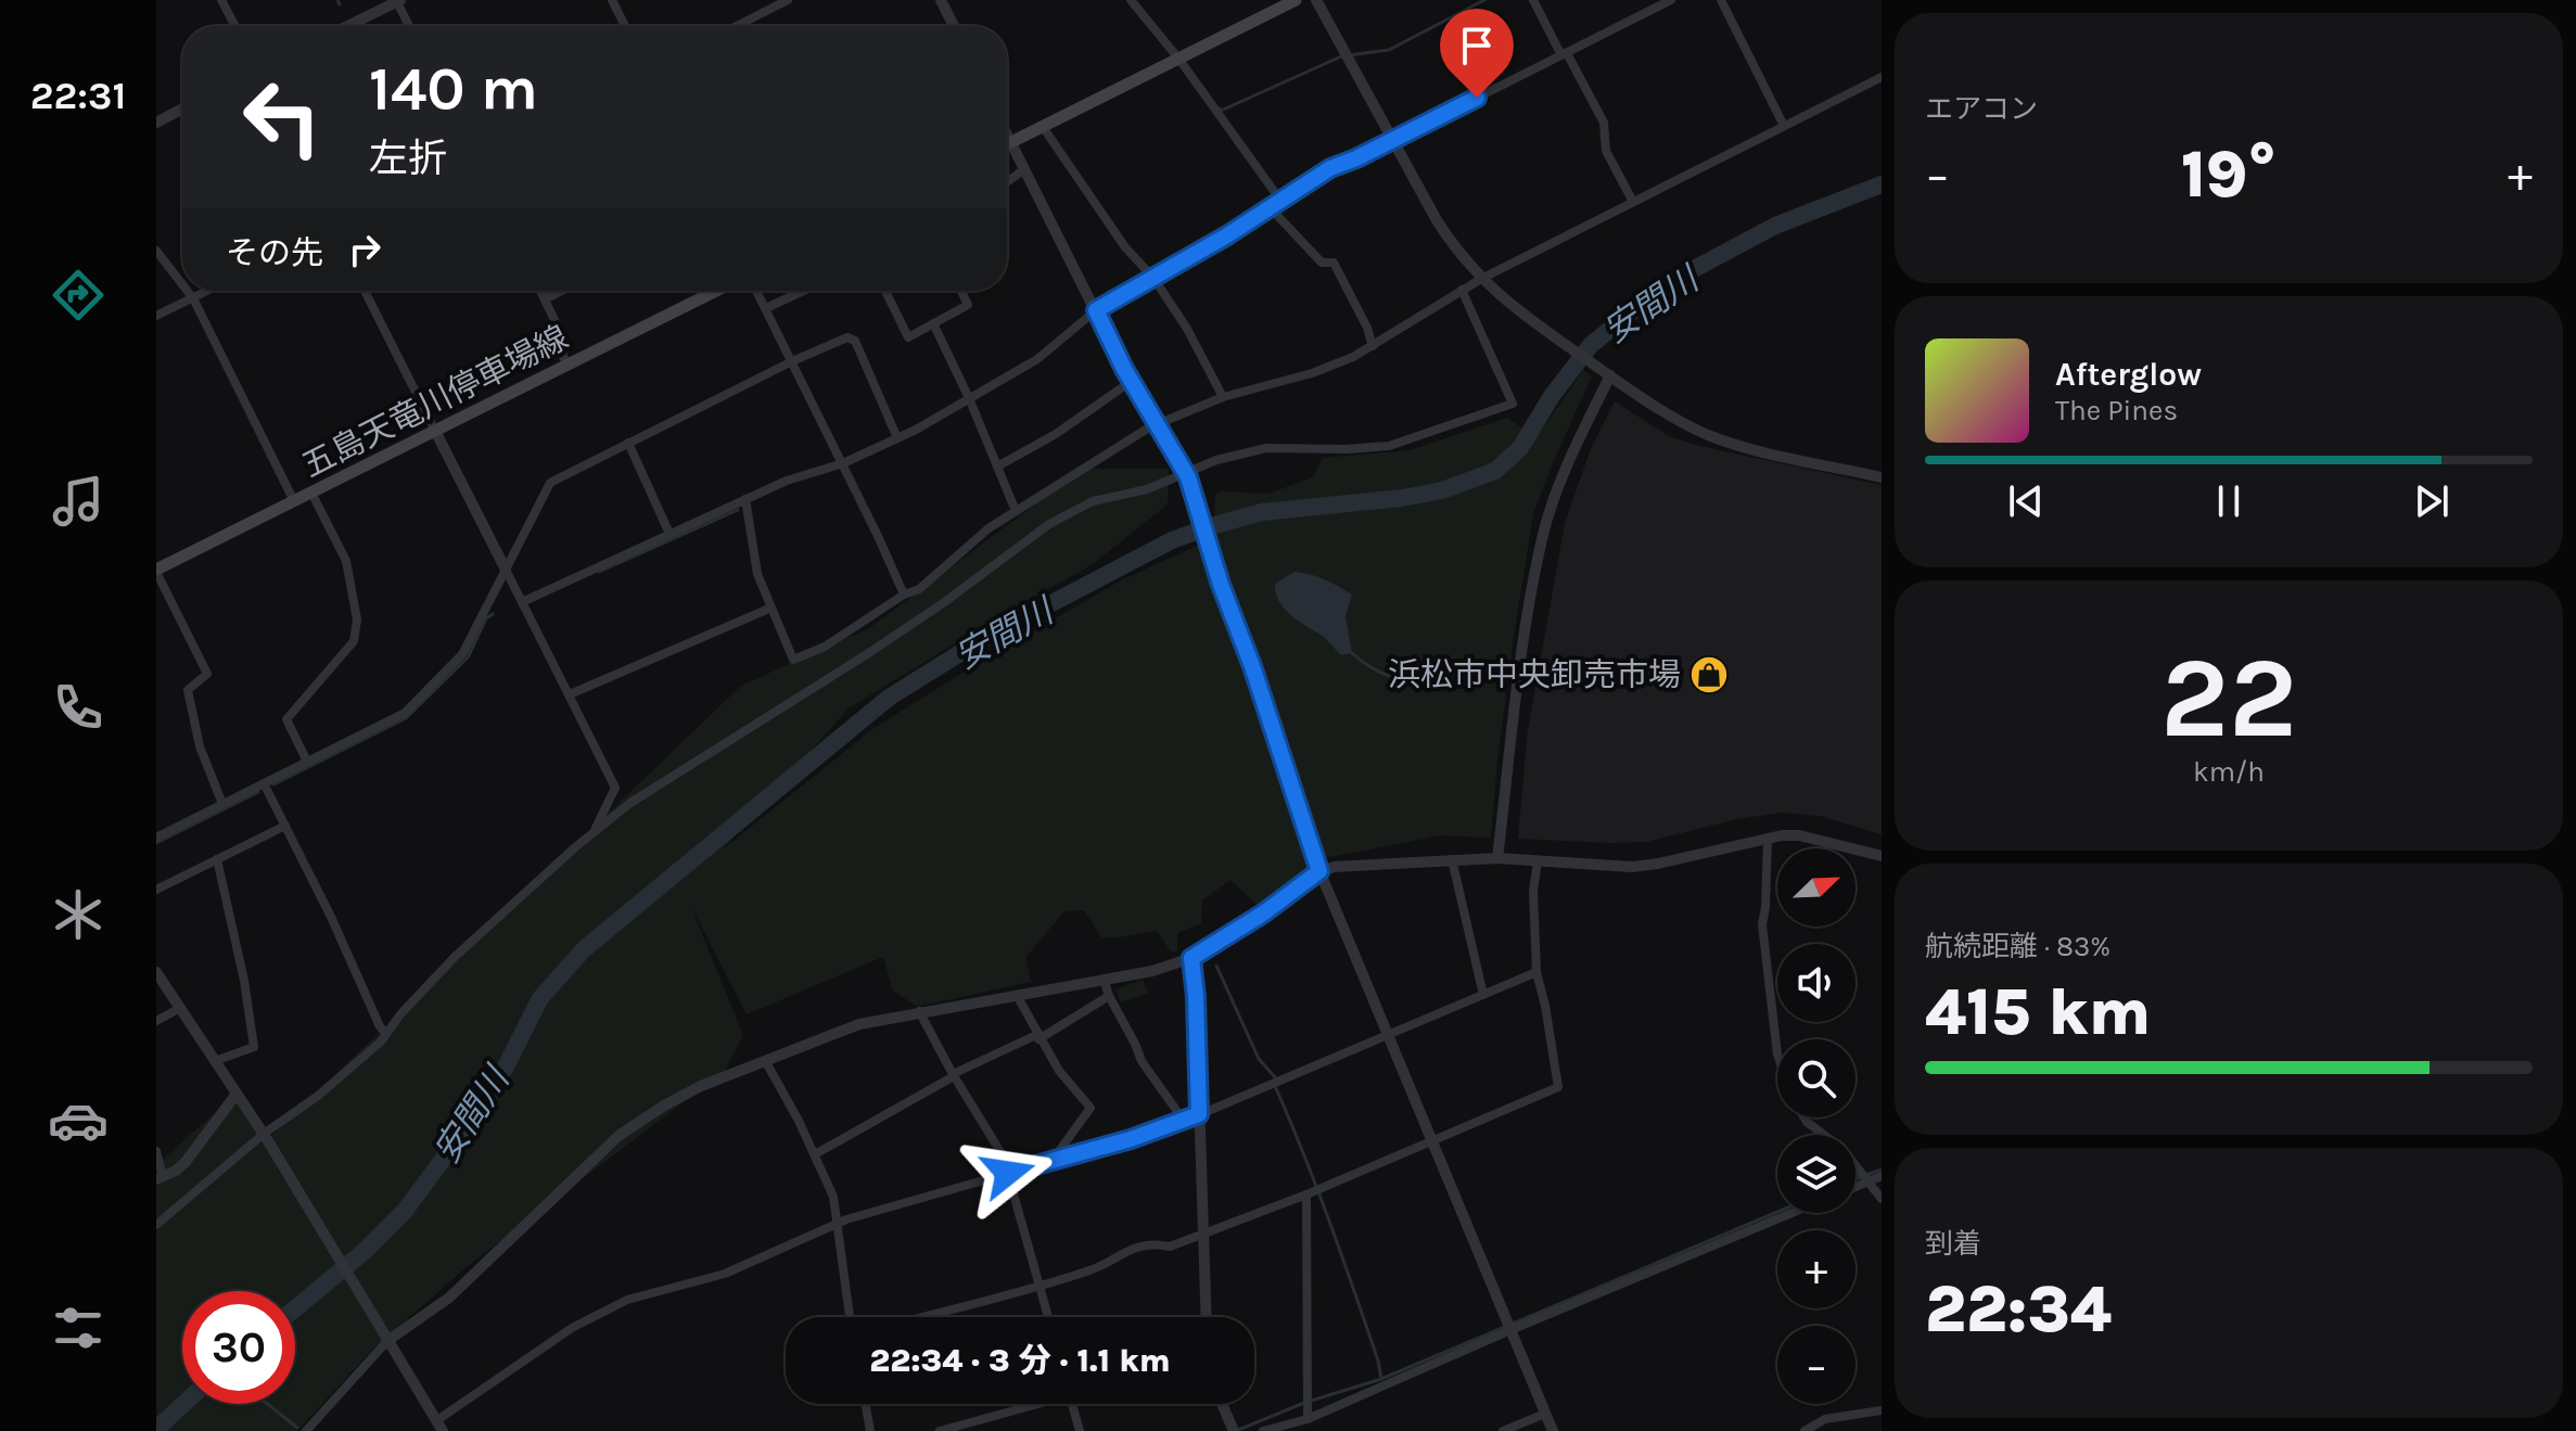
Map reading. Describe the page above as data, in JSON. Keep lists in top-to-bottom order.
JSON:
{
  "streets": {
    "main road": ["五島天竜川停車場線"]
  },
  "water": ["安間川"],
  "places": {
    "shop": ["浜松市中央卸売市場"]
  },
  "north": "top right",
  "page": {
    "tabs": "22:31",
    "tile": [
      "エアコン",
      ["22", "km/h"],
      ["航続距離 · 83%", "415 km"],
      ["到着", "22:34"]
    ],
    "turn": ["140 m", "左折"],
    "heat": ["−", "19°", "+"],
    "then": "その先",
    "song": ["Afterglow", "The Pines"],
    "map_buttons": ["+", "−"],
    "limit": "30",
    "trip": "22:34 · 3 分 · 1.1 km"
  }
}
